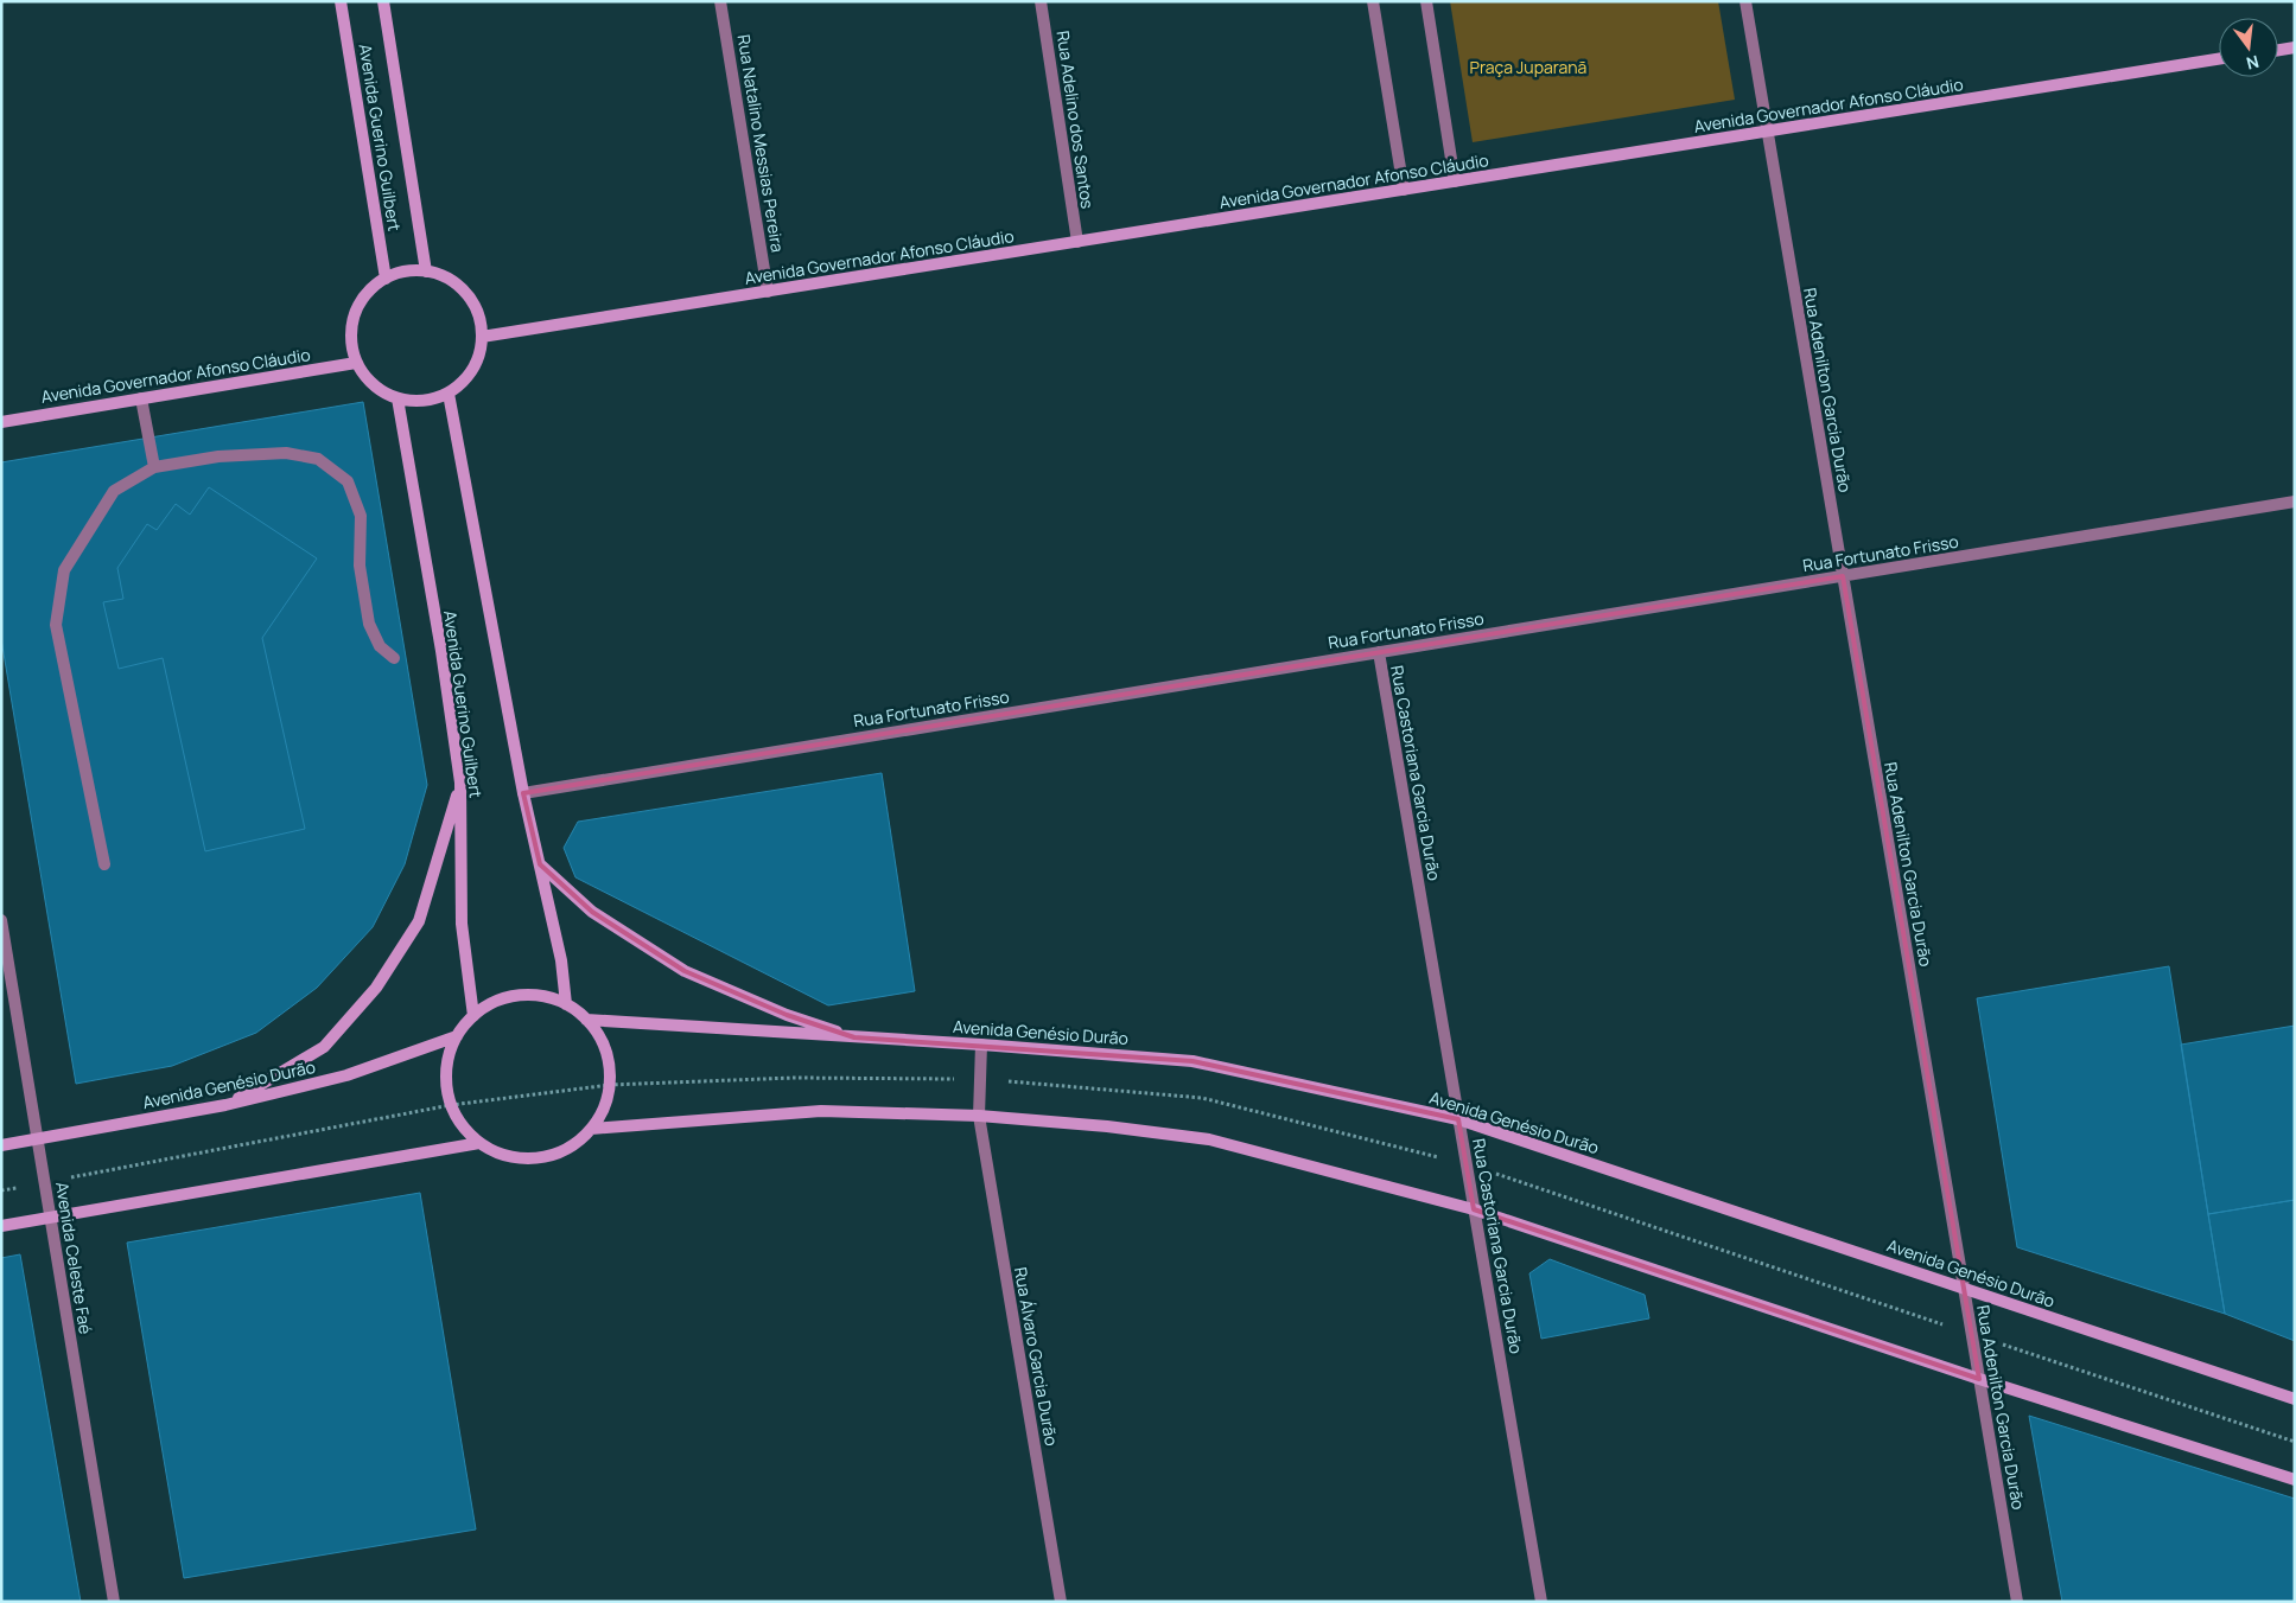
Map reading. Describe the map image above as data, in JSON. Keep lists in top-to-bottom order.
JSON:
{
  "streets": {
    "main road": ["Avenida Governador Afonso Cláudio", "Avenida Guerino Guilbert", "Avenida Genésio Durão"],
    "street": [
      "Rua Adelino dos Santos",
      "Rua Natalino Messias Pereira",
      "Rua Adenilton Garcia Durão",
      "Rua Fortunato Frisso",
      "Rua Castoriana Garcia Durão",
      "Avenida Celeste Faé",
      "Rua Álvaro Garcia Durão"
    ]
  },
  "crossings": [
    ["Avenida Governador Afonso Cláudio", "Rua Adelino dos Santos"],
    ["Avenida Governador Afonso Cláudio", "Avenida Guerino Guilbert"],
    ["Avenida Governador Afonso Cláudio", "Rua Natalino Messias Pereira"],
    ["Avenida Governador Afonso Cláudio", "Rua Adenilton Garcia Durão"],
    ["Rua Adenilton Garcia Durão", "Rua Fortunato Frisso"],
    ["Rua Adenilton Garcia Durão", "Avenida Genésio Durão"],
    ["Rua Fortunato Frisso", "Rua Castoriana Garcia Durão"],
    ["Rua Castoriana Garcia Durão", "Avenida Genésio Durão"],
    ["Avenida Genésio Durão", "Avenida Celeste Faé"],
    ["Avenida Genésio Durão", "Rua Álvaro Garcia Durão"]
  ],
  "parks": ["Praça Juparanã"],
  "north": "bottom"
}
